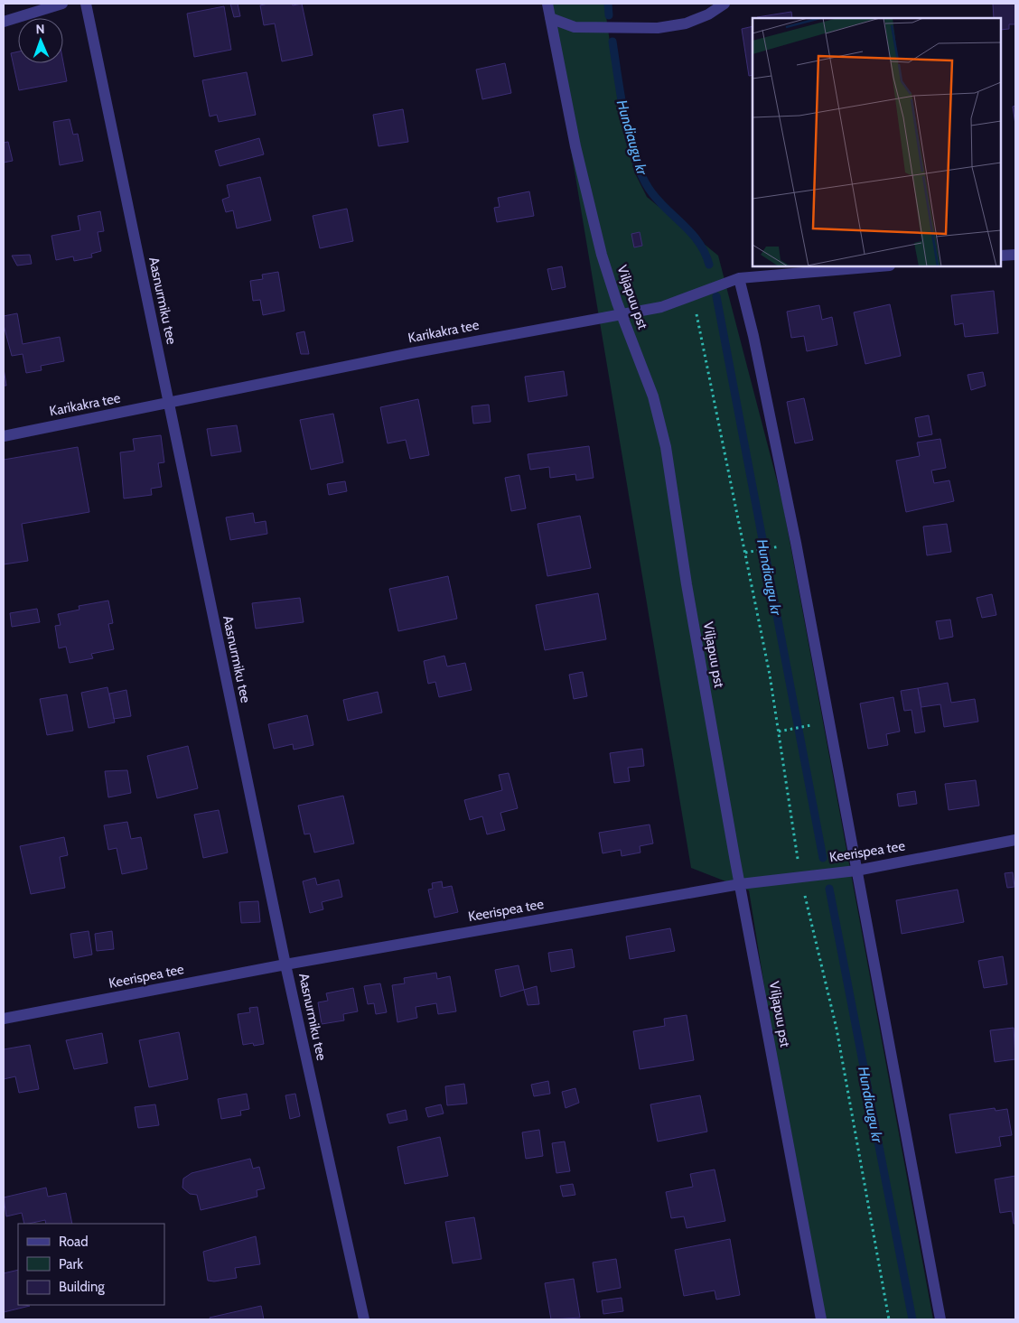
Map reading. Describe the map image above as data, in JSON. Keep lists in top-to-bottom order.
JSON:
{
  "streets": {
    "street": [
      "Viljapuu pst",
      "Aasnurmiku tee",
      "Karikakra tee",
      "Keerispea tee"
    ]
  },
  "crossings": [
    ["Viljapuu pst", "Karikakra tee"],
    ["Viljapuu pst", "Keerispea tee"],
    ["Aasnurmiku tee", "Karikakra tee"],
    ["Aasnurmiku tee", "Keerispea tee"]
  ],
  "water": ["Hundiaugu kr"],
  "legend": ["Road", "Park", "Building"],
  "north": "top"
}
